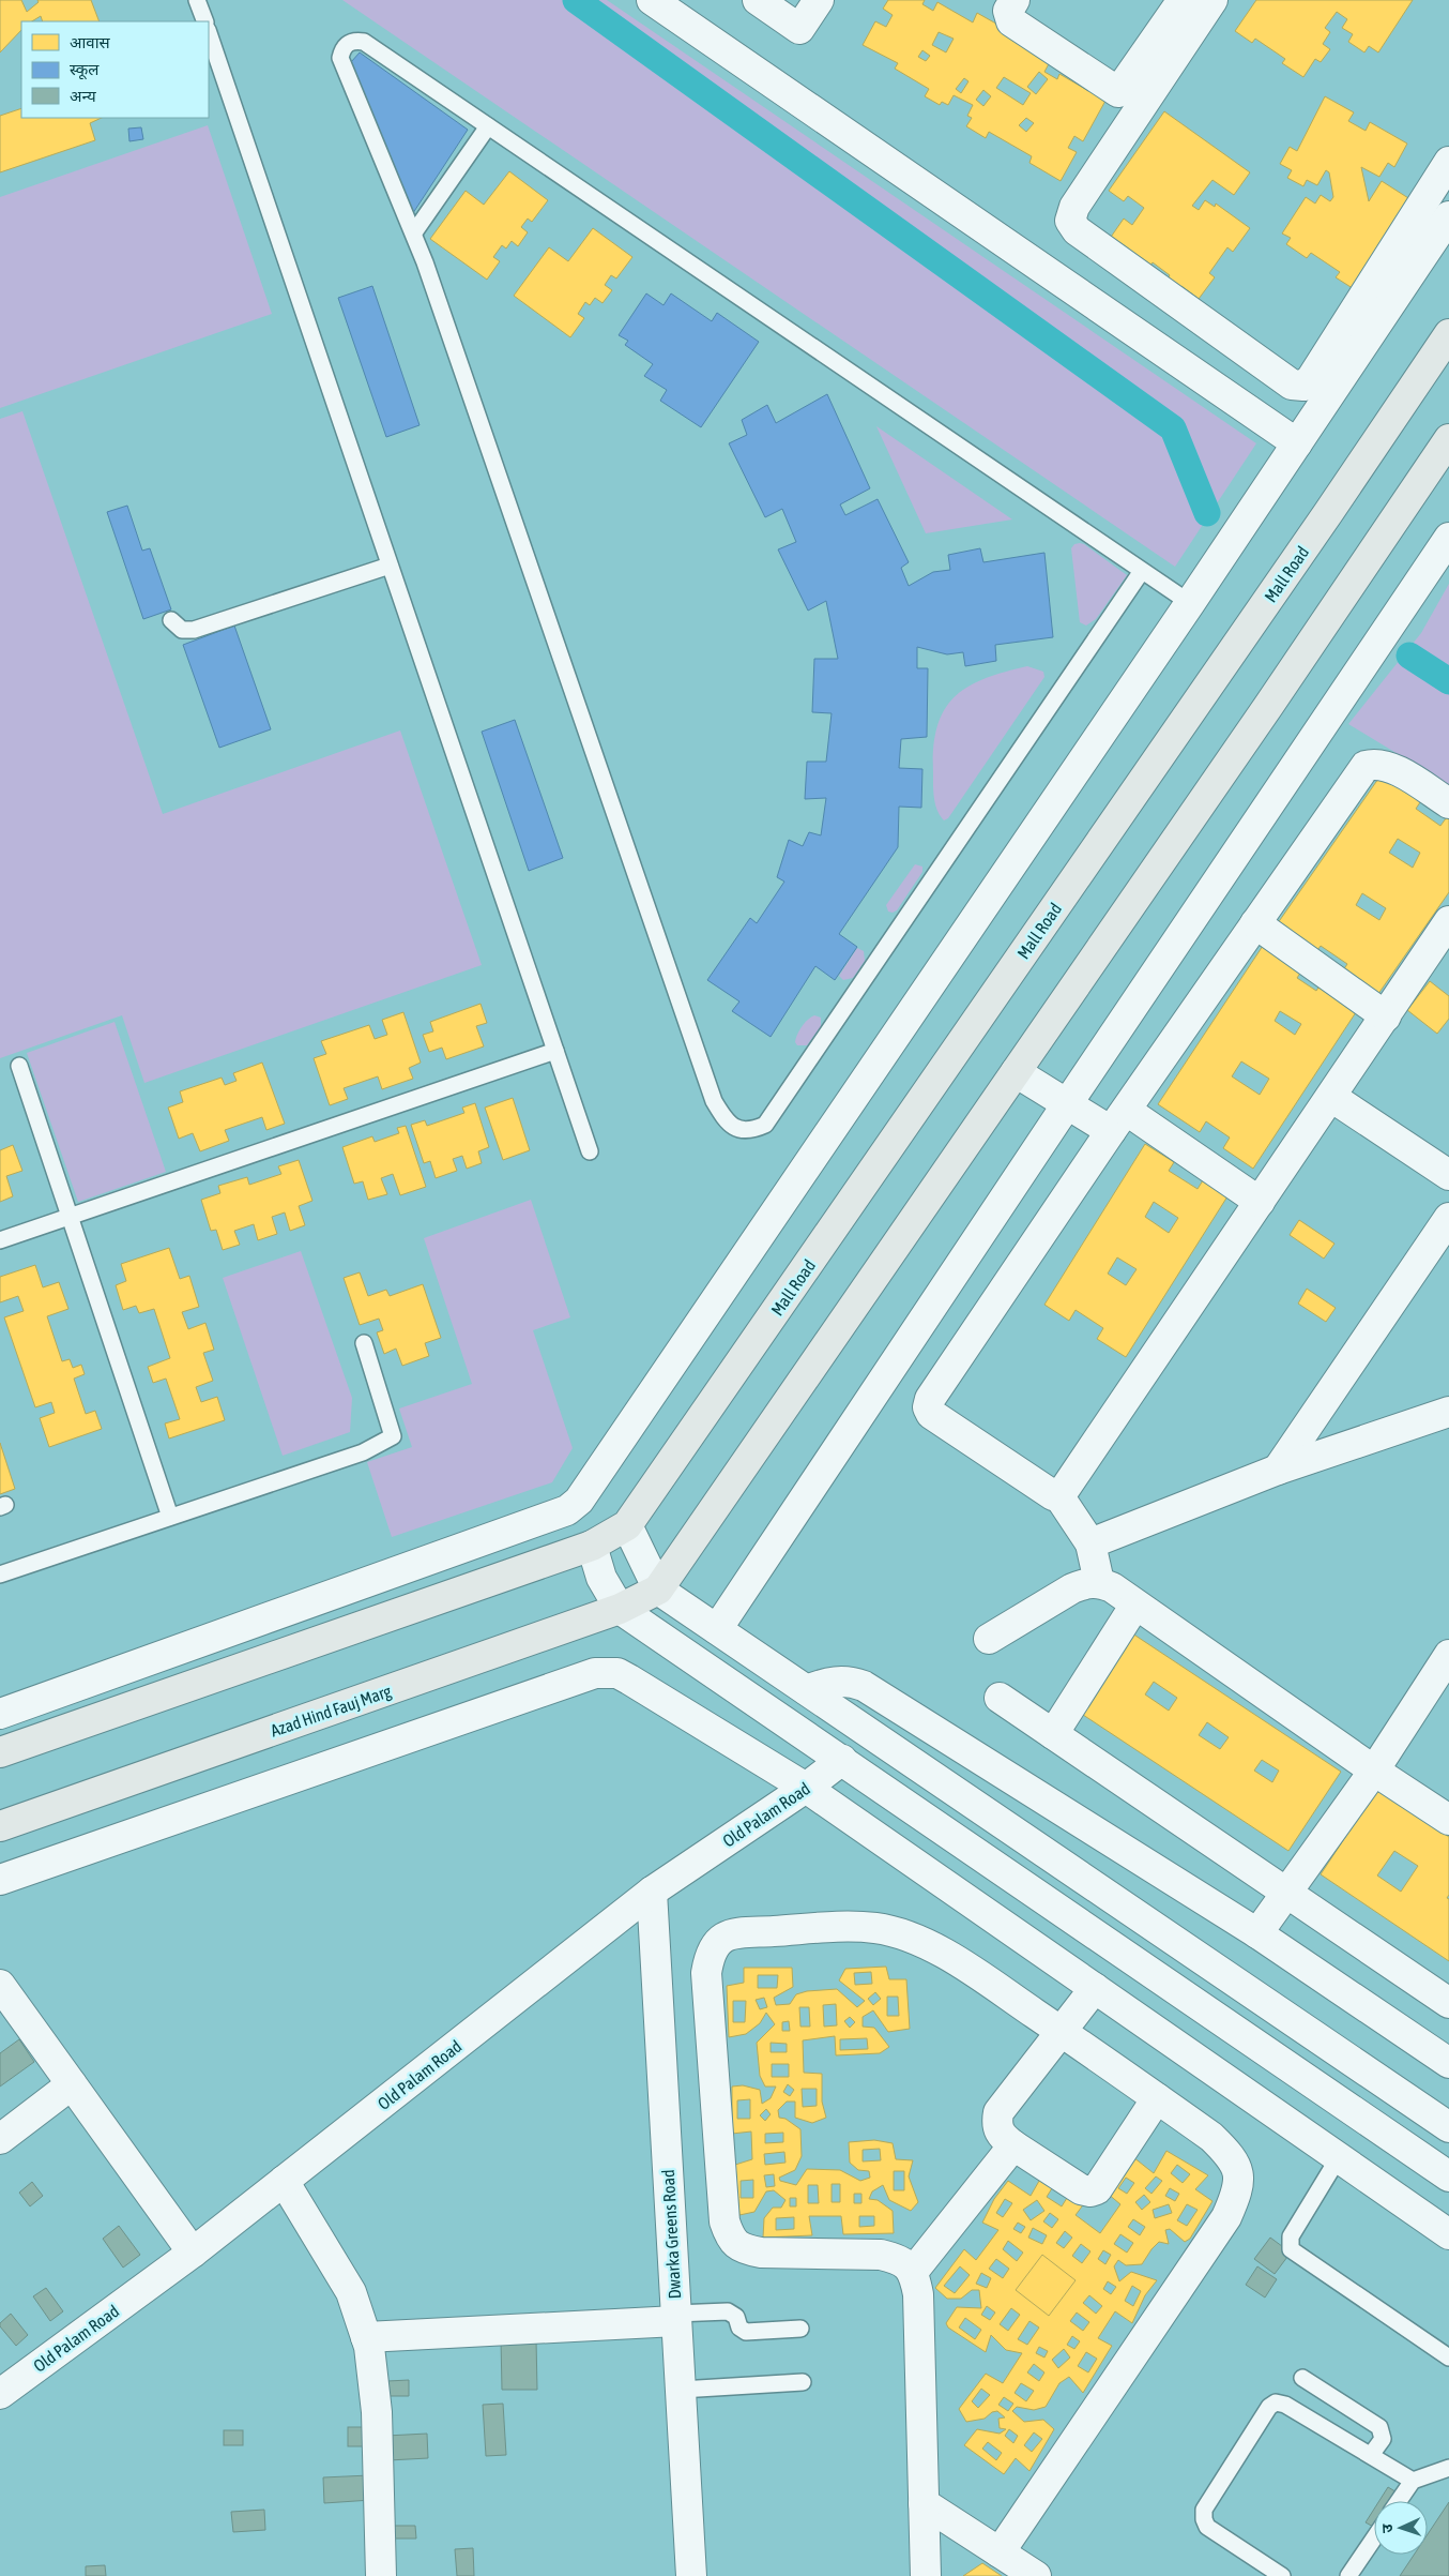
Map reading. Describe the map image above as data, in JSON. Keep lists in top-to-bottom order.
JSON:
{
  "streets": {
    "main road": ["Mall Road", "Azad Hind Fauj Marg"],
    "street": ["Old Palam Road", "Dwarka Greens Road"]
  },
  "crossings": [
    ["Old Palam Road", "Dwarka Greens Road"]
  ],
  "legend": ["आवास", "स्कूल", "अन्य"],
  "north": "left"
}
